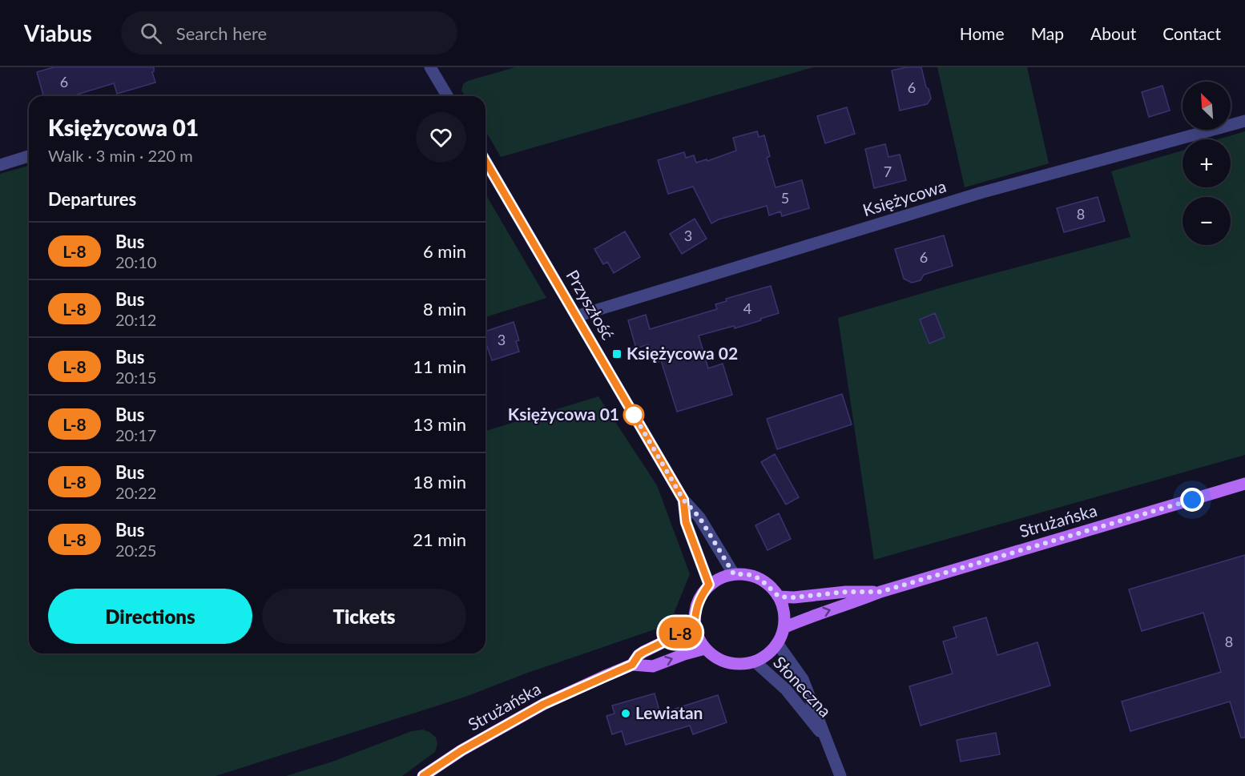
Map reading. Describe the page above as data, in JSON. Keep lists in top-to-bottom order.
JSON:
{
  "streets": {
    "main road": ["Strużańska"],
    "street": ["Księżycowa", "Przyszłość", "Słoneczna"]
  },
  "crossings": [
    ["Księżycowa", "Przyszłość"],
    ["Przyszłość", "Strużańska"],
    ["Przyszłość", "Słoneczna"],
    ["Strużańska", "Słoneczna"]
  ],
  "places": {
    "transit": ["Księżycowa 02"],
    "other": ["Księżycowa 01", "Lewiatan"]
  },
  "lines": ["bus line L-8"],
  "house_numbers": [
    "6",
    "6",
    "7",
    "5",
    "8",
    "3",
    "6",
    "4",
    "3",
    "8"
  ],
  "north": "top left",
  "page": {
    "header": "Viabus",
    "search": "Search here",
    "nav": [
      "Home",
      "Map",
      "About",
      "Contact"
    ],
    "on_map": "L-8",
    "map_buttons": ["+", "−"],
    "heading": [
      ["Księżycowa 01", "Walk · 3 min · 220 m"],
      "Departures"
    ],
    "list": [
      {
        "mark": "L-8",
        "name": "Bus",
        "note": "20:10",
        "value": "6 min"
      },
      {
        "mark": "L-8",
        "name": "Bus",
        "note": "20:12",
        "value": "8 min"
      },
      {
        "mark": "L-8",
        "name": "Bus",
        "note": "20:15",
        "value": "11 min"
      },
      {
        "mark": "L-8",
        "name": "Bus",
        "note": "20:17",
        "value": "13 min"
      },
      {
        "mark": "L-8",
        "name": "Bus",
        "note": "20:22",
        "value": "18 min"
      },
      {
        "mark": "L-8",
        "name": "Bus",
        "note": "20:25",
        "value": "21 min"
      }
    ],
    "buttons": ["Directions", "Tickets"]
  }
}
